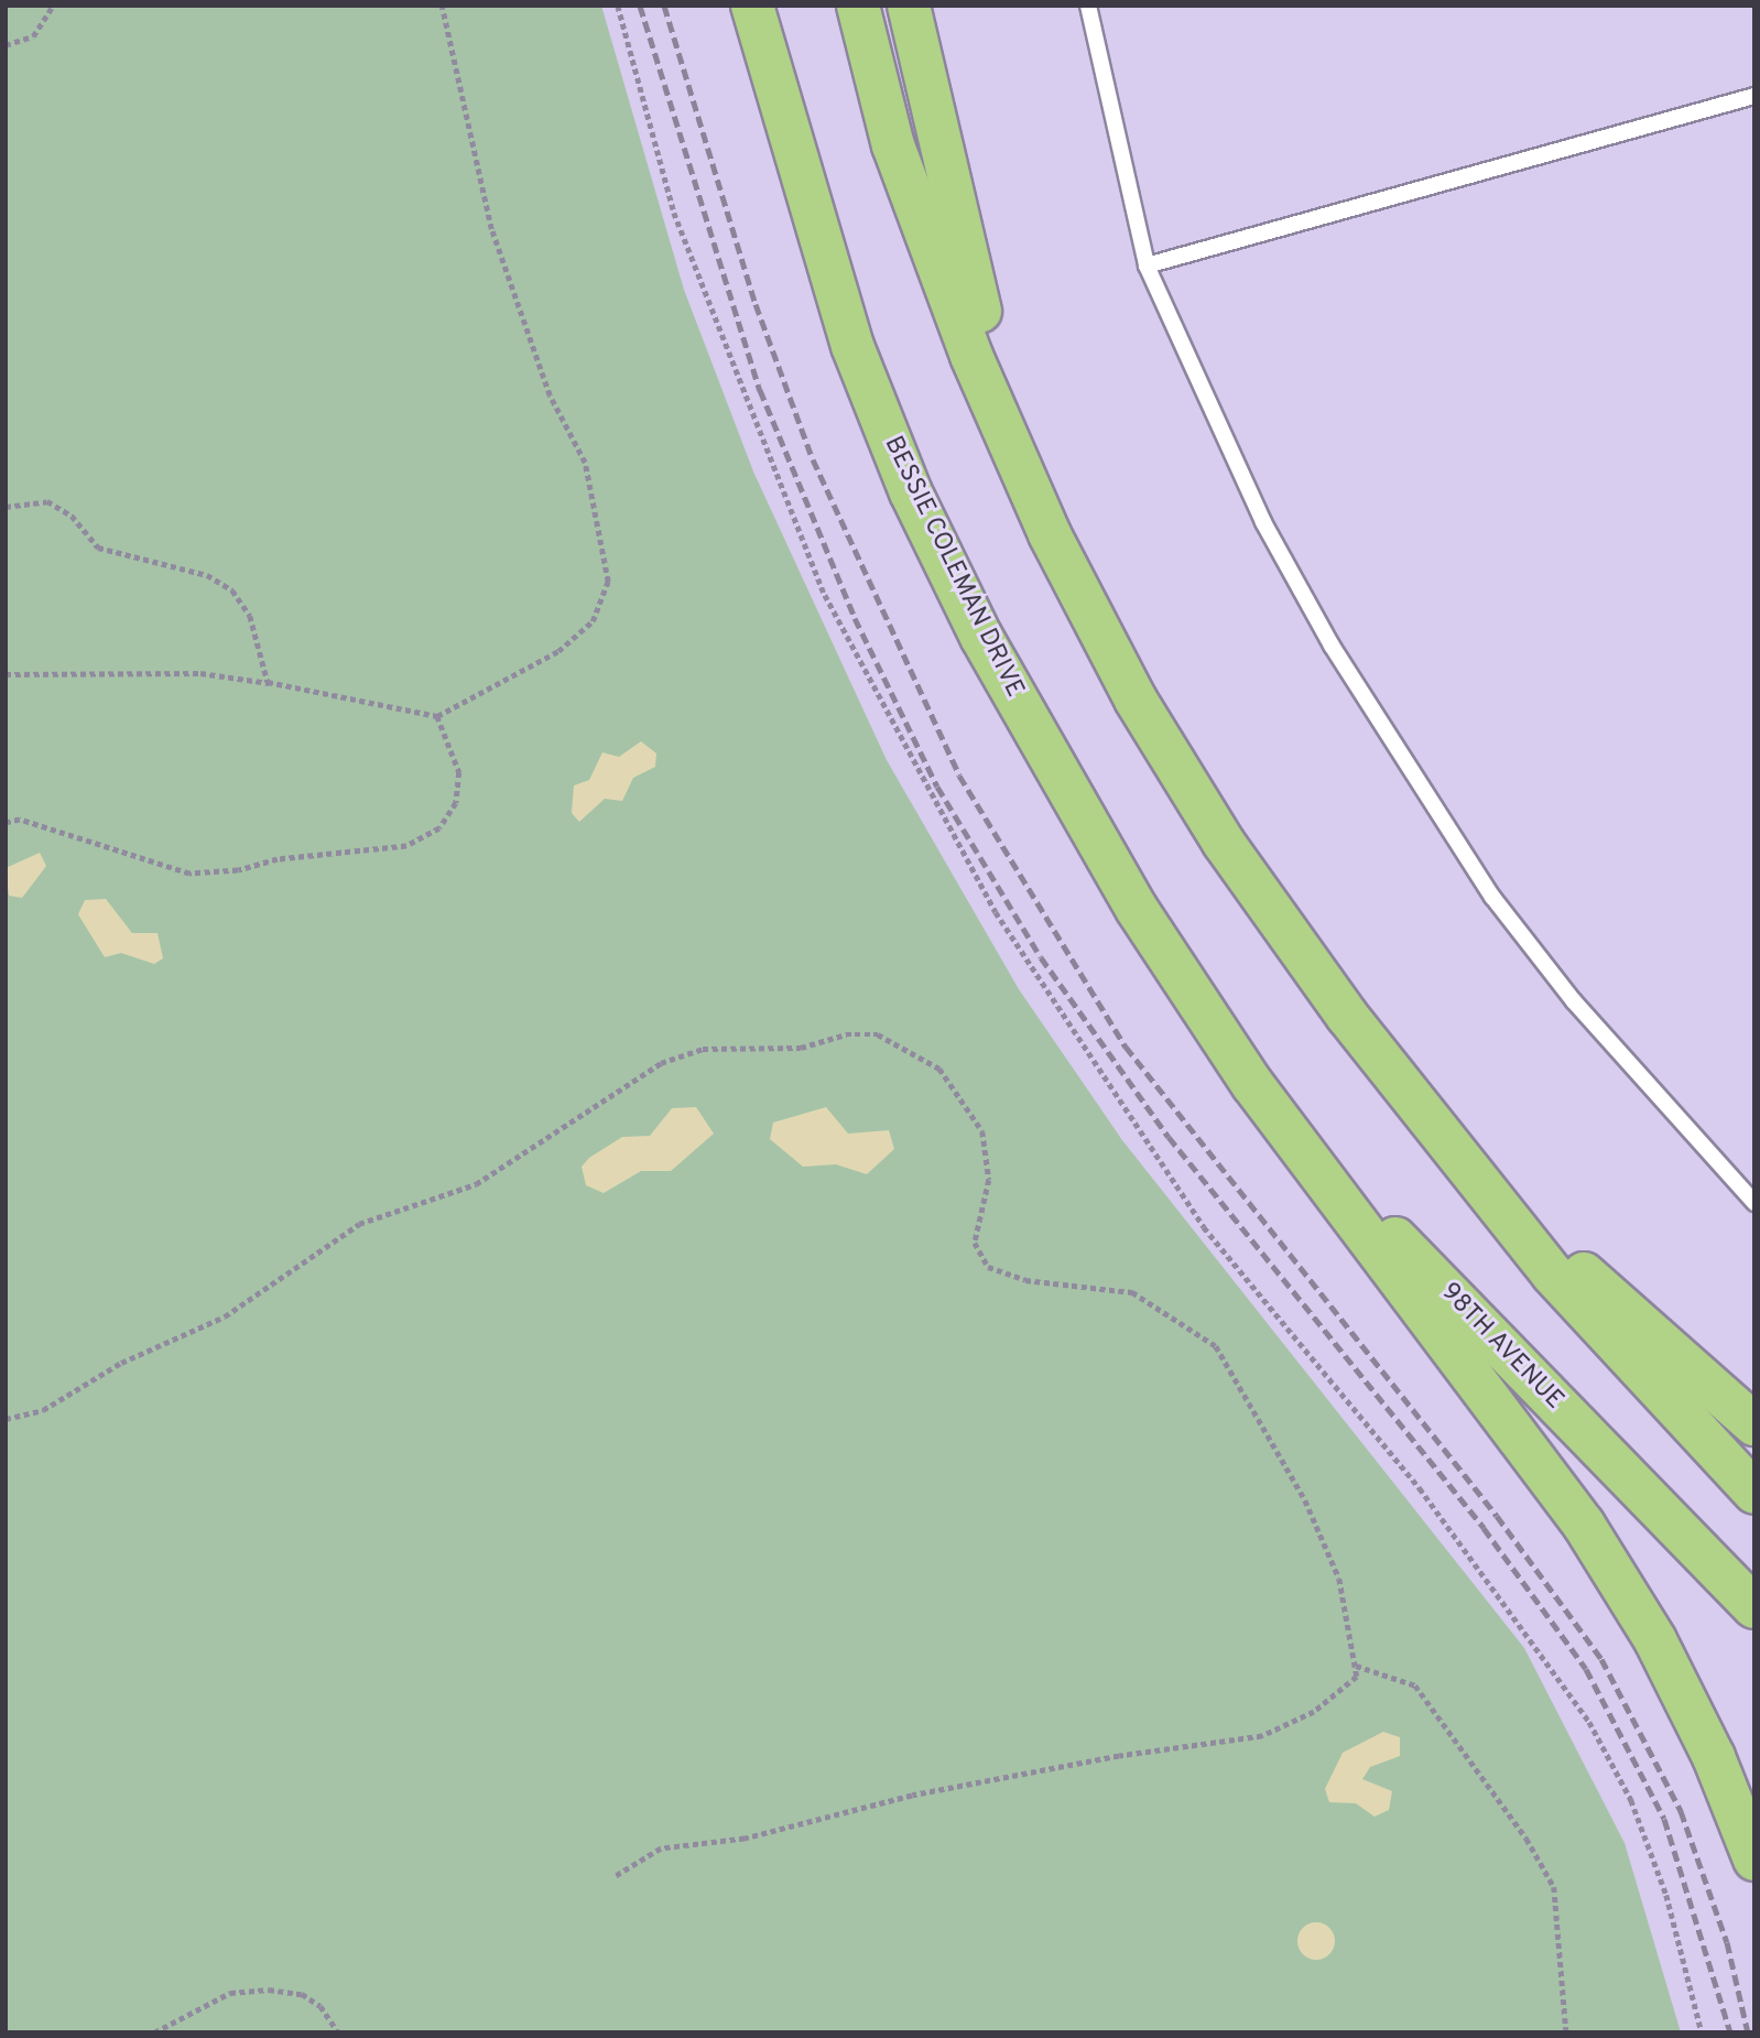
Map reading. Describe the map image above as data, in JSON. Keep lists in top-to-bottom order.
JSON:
{
  "streets": {
    "main road": ["BESSIE COLEMAN DRIVE", "98TH AVENUE"]
  },
  "crossings": [
    ["BESSIE COLEMAN DRIVE", "98TH AVENUE"]
  ]
}
